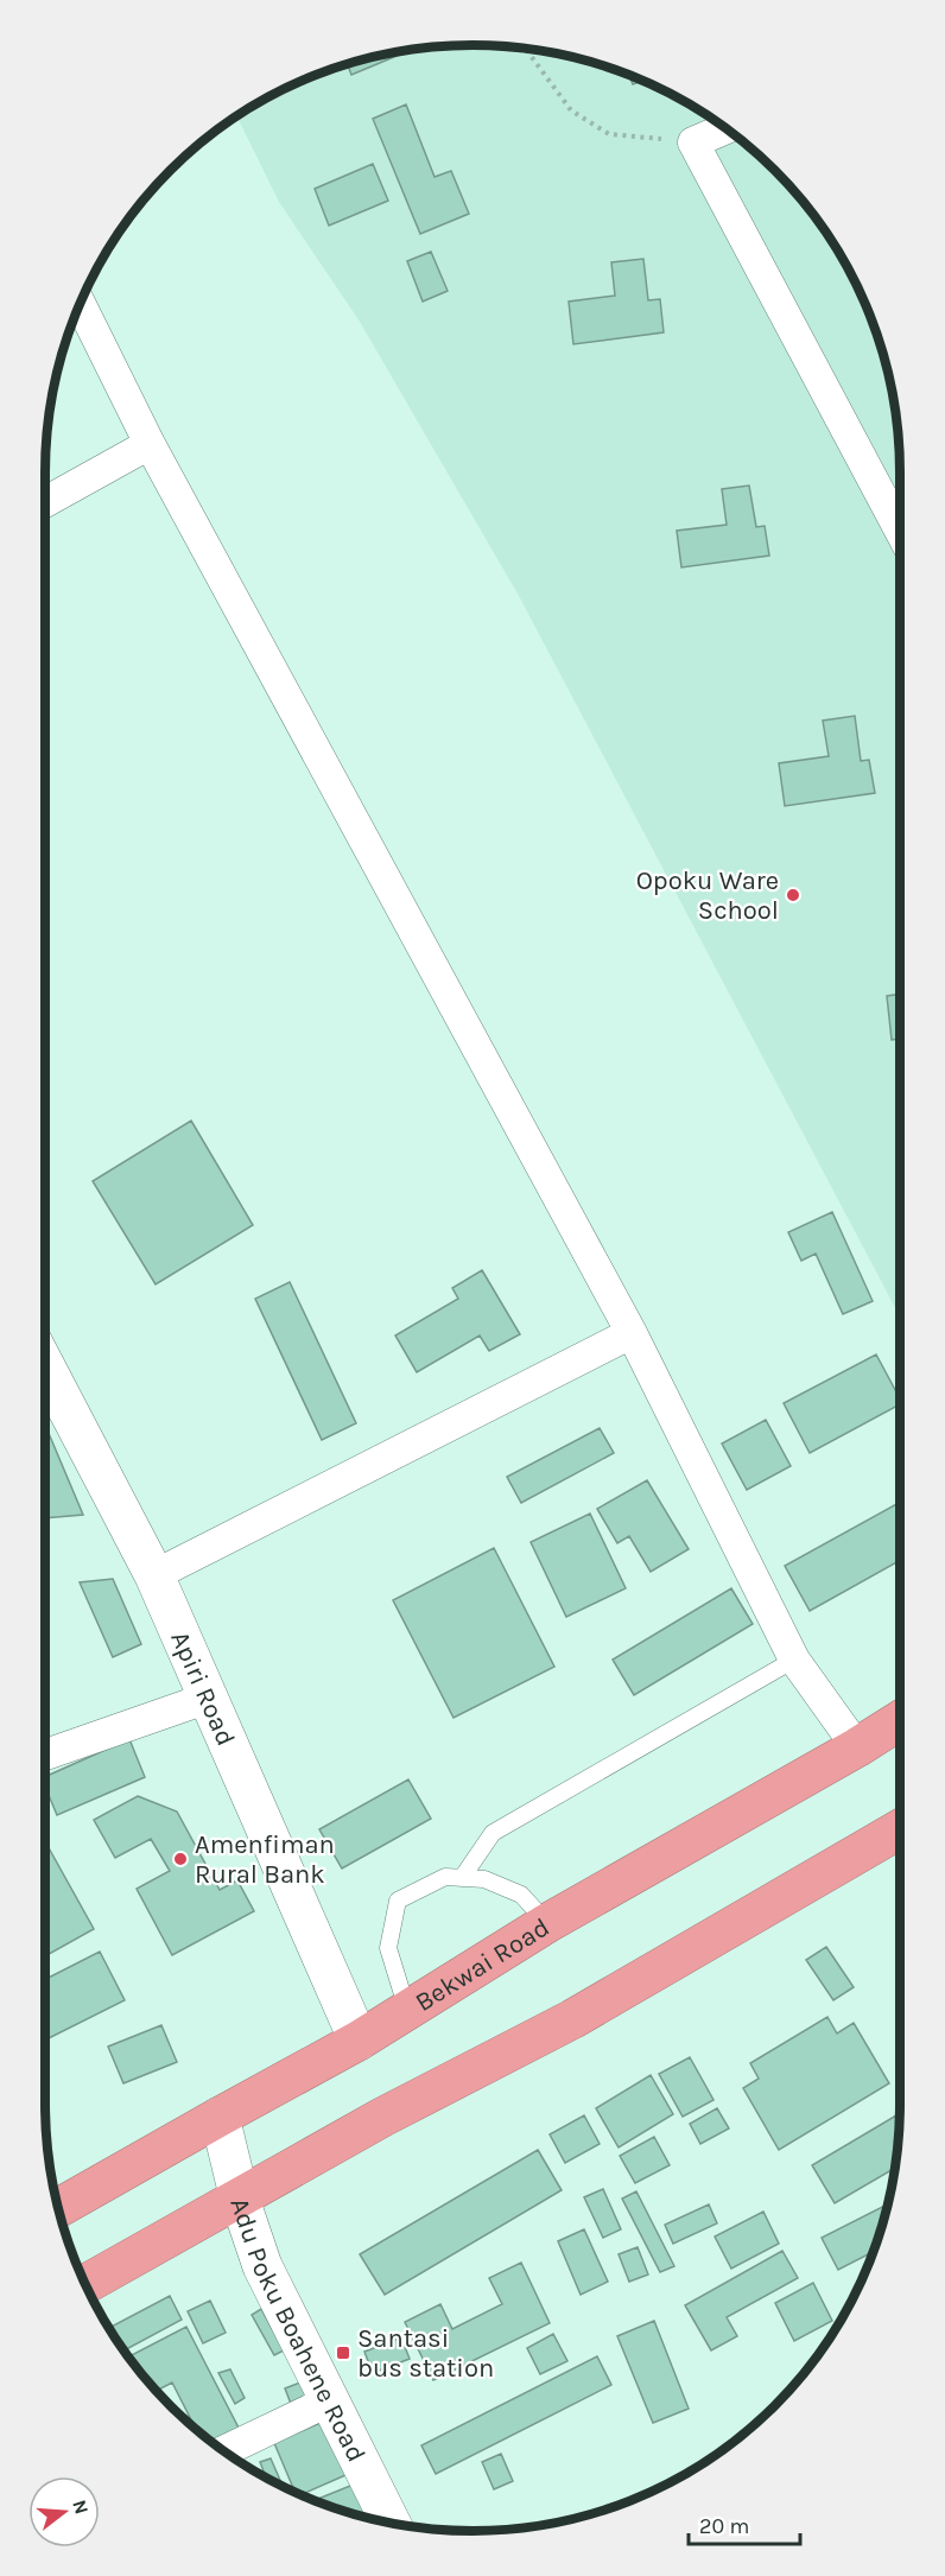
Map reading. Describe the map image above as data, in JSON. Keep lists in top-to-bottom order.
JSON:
{
  "streets": {
    "highway": ["Bekwai Road"],
    "street": ["Apiri Road", "Adu Poku Boahene Road"]
  },
  "crossings": [
    ["Apiri Road", "Bekwai Road"],
    ["Bekwai Road", "Adu Poku Boahene Road"]
  ],
  "places": {
    "other": ["Opoku Ware School", "Amenfiman Rural Bank"],
    "transit": ["Santasi bus station"]
  },
  "scale_bar": "20 m",
  "north": "right"
}
